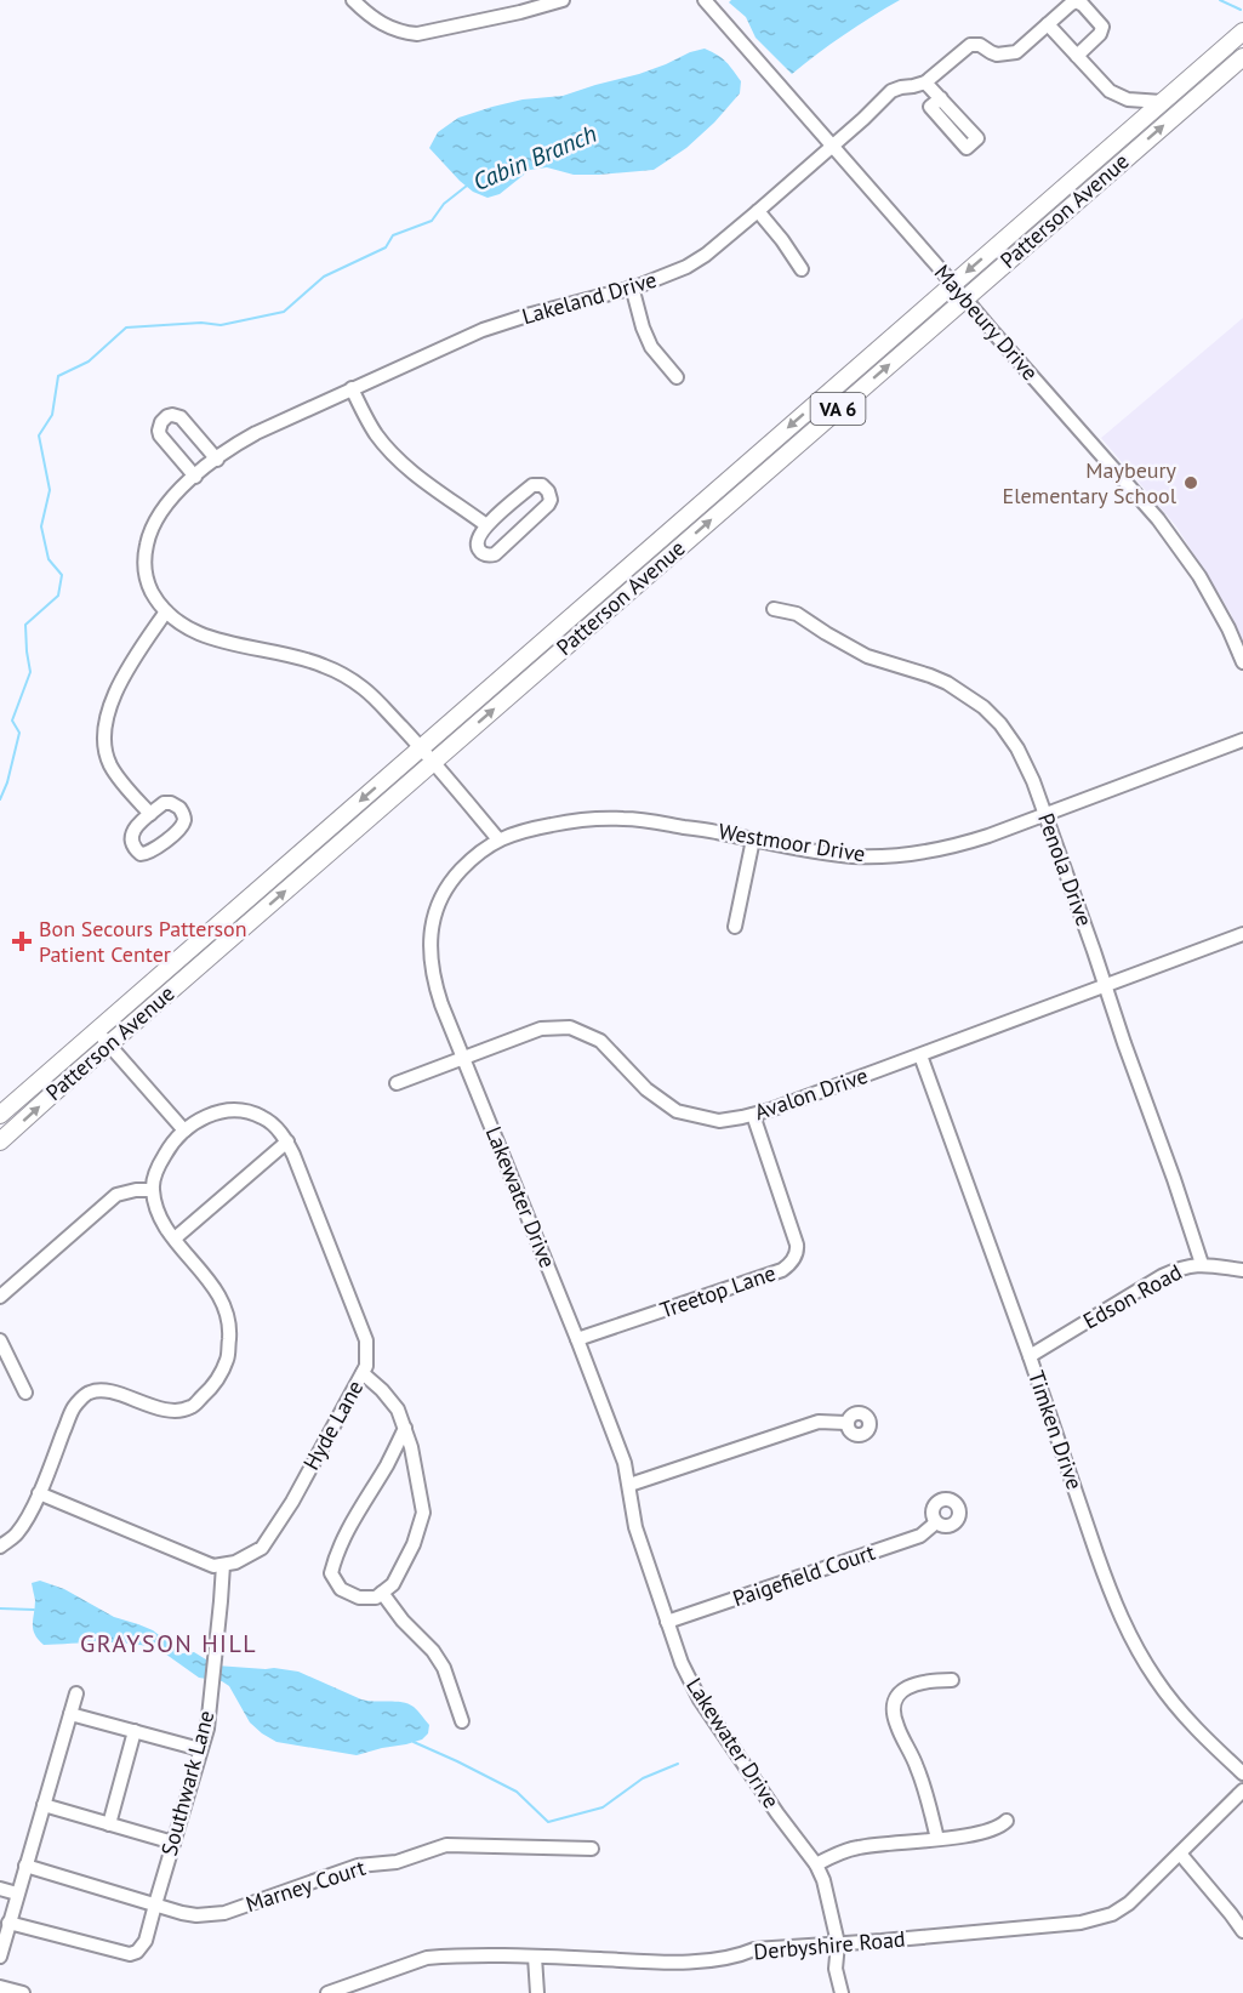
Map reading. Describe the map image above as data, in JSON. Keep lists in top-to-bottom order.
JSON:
{
  "streets": {
    "main road": ["Patterson Avenue", "VA 6"],
    "street": [
      "Lakeland Drive",
      "Maybeury Drive",
      "Westmoor Drive",
      "Penola Drive",
      "Avalon Drive",
      "Lakewater Drive",
      "Treetop Lane",
      "Edson Road",
      "Hyde Lane",
      "Timken Drive",
      "Paigefield Court",
      "Southwark Lane",
      "Marney Court",
      "Derbyshire Road"
    ]
  },
  "crossings": [
    ["Patterson Avenue", "Maybeury Drive"],
    ["Lakeland Drive", "Maybeury Drive"],
    ["Westmoor Drive", "Penola Drive"],
    ["Westmoor Drive", "Lakewater Drive"],
    ["Penola Drive", "Avalon Drive"],
    ["Penola Drive", "Edson Road"],
    ["Avalon Drive", "Lakewater Drive"],
    ["Avalon Drive", "Treetop Lane"],
    ["Avalon Drive", "Timken Drive"],
    ["Lakewater Drive", "Treetop Lane"],
    ["Lakewater Drive", "Paigefield Court"],
    ["Lakewater Drive", "Derbyshire Road"],
    ["Edson Road", "Timken Drive"],
    ["Hyde Lane", "Southwark Lane"],
    ["Southwark Lane", "Marney Court"]
  ],
  "districts": ["GRAYSON HILL"],
  "water": ["Cabin Branch"],
  "places": {
    "other": ["Maybeury Elementary School"],
    "health": ["Bon Secours Patterson Patient Center"]
  }
}
